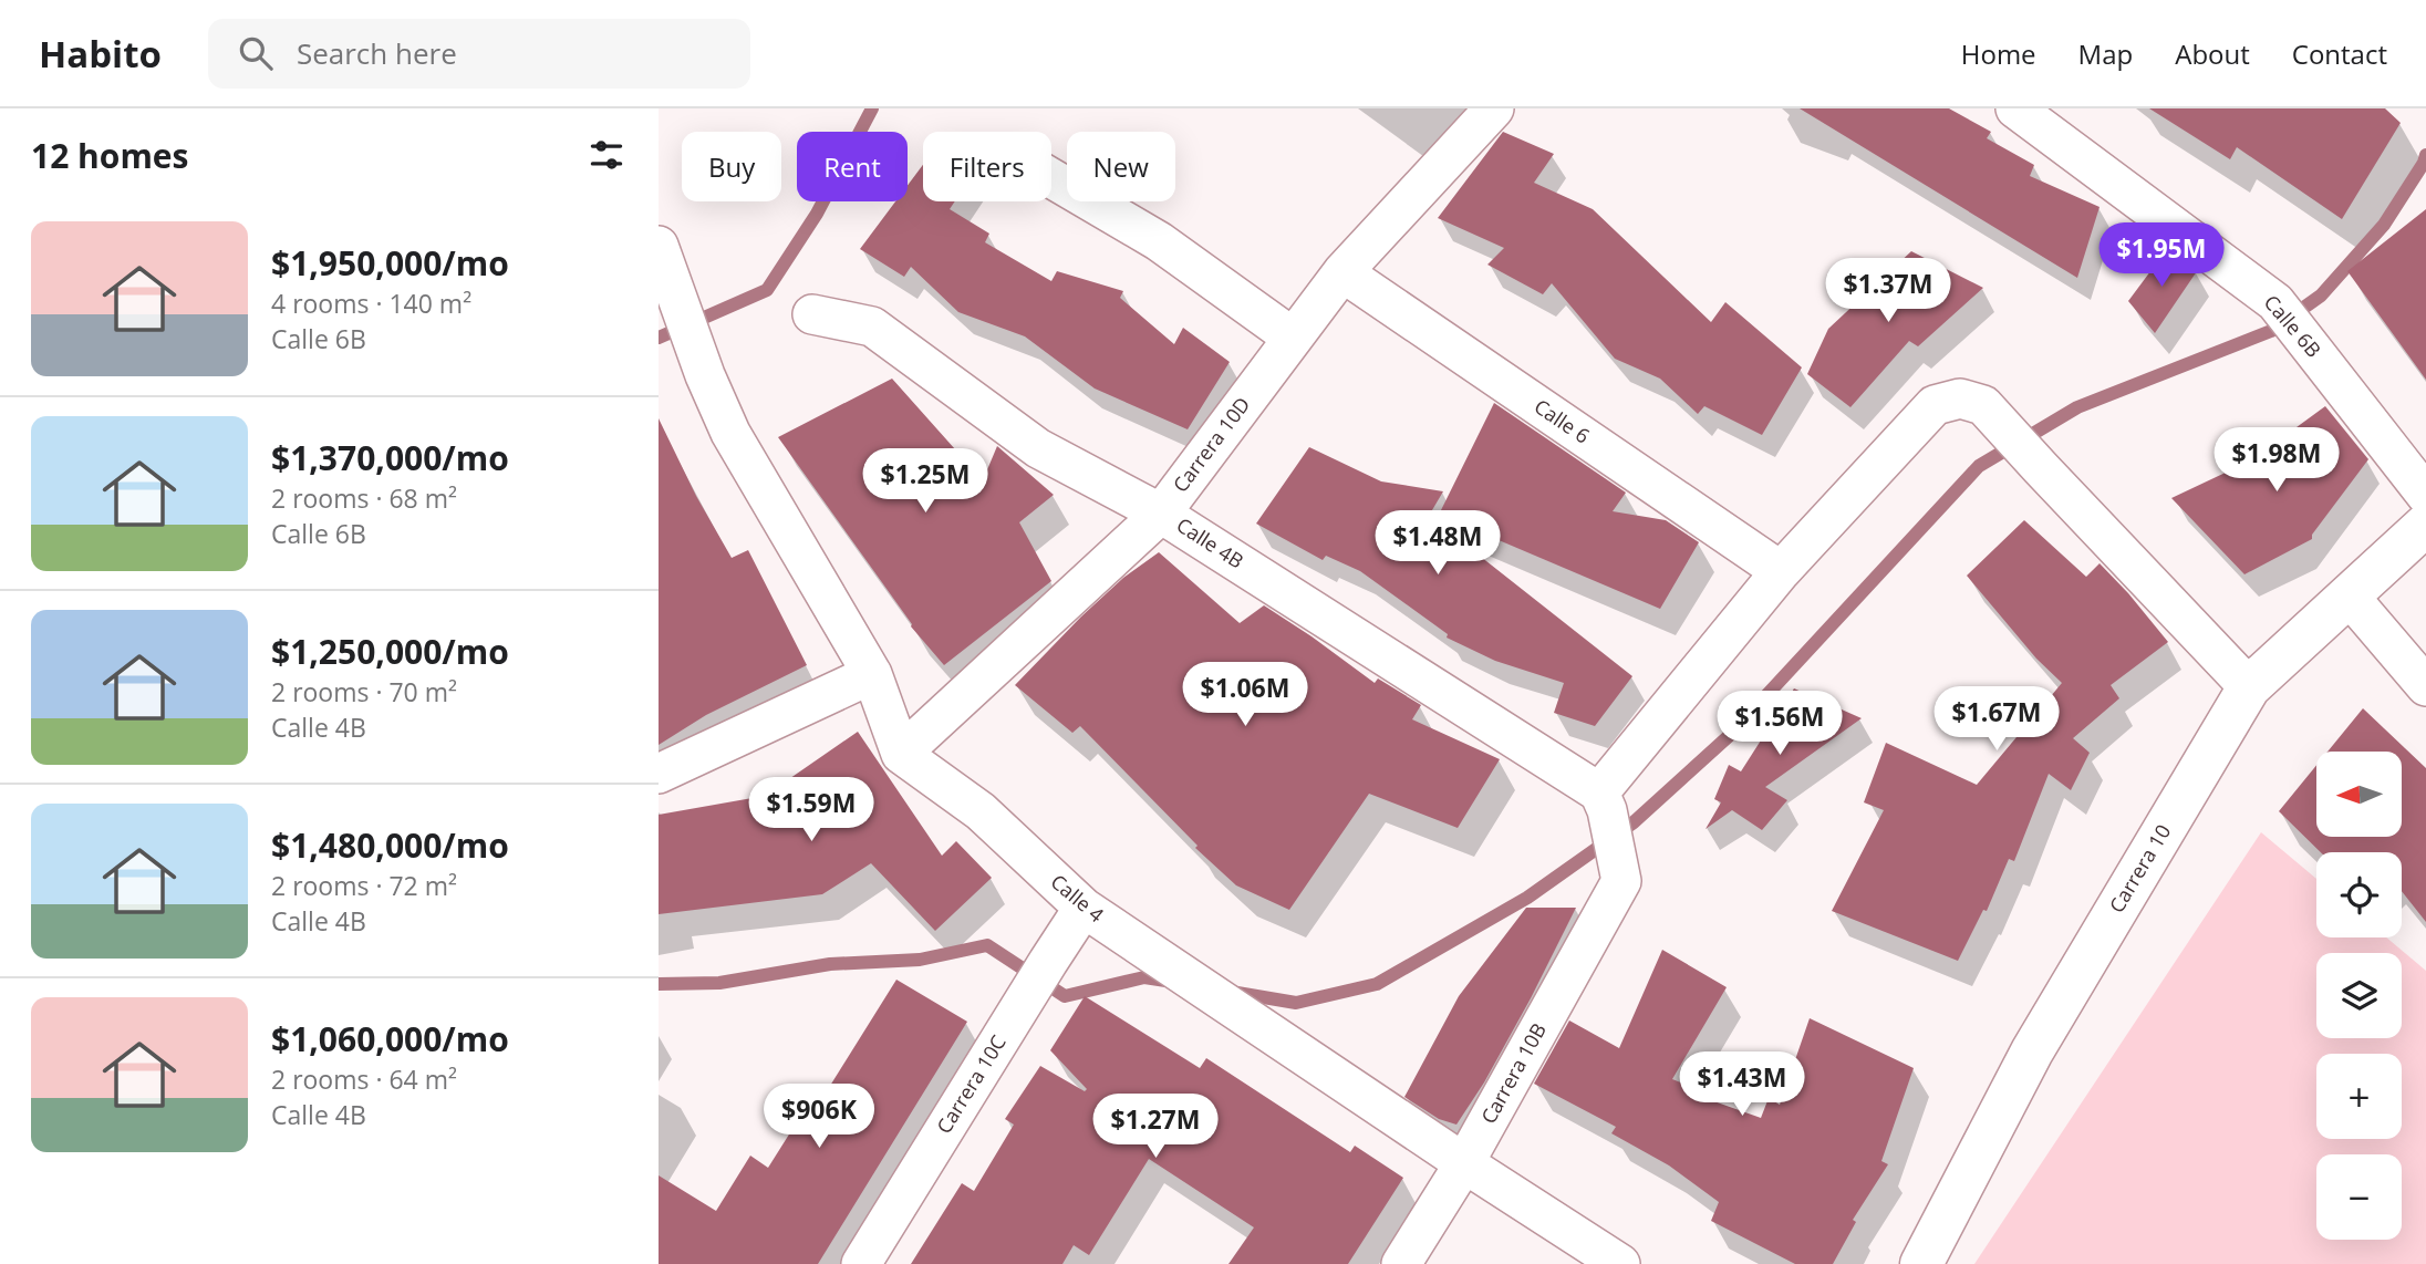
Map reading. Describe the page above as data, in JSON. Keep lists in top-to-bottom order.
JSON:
{
  "streets": {
    "street": [
      "Calle 6B",
      "Calle 6",
      "Carrera 10D",
      "Calle 4B",
      "Carrera 10",
      "Calle 4",
      "Carrera 10B",
      "Carrera 10C"
    ]
  },
  "crossings": [
    ["Calle 6", "Carrera 10D"],
    ["Carrera 10D", "Calle 4B"],
    ["Carrera 10D", "Calle 4"],
    ["Calle 4B", "Carrera 10B"],
    ["Calle 4", "Carrera 10B"],
    ["Calle 4", "Carrera 10C"]
  ],
  "north": "left",
  "page": {
    "header": "Habito",
    "search": "Search here",
    "nav": [
      "Home",
      "Map",
      "About",
      "Contact"
    ],
    "heading": "12 homes",
    "chip": [
      "Buy",
      "Rent",
      "Filters",
      "New"
    ],
    "list": [
      {
        "name": "$1,950,000/mo",
        "note": "4 rooms · 140 m² · Calle 6B"
      },
      {
        "name": "$1,370,000/mo",
        "note": "2 rooms · 68 m² · Calle 6B"
      },
      {
        "name": "$1,250,000/mo",
        "note": "2 rooms · 70 m² · Calle 4B"
      },
      {
        "name": "$1,480,000/mo",
        "note": "2 rooms · 72 m² · Calle 4B"
      },
      {
        "name": "$1,060,000/mo",
        "note": "2 rooms · 64 m² · Calle 4B"
      }
    ],
    "price": [
      "$1.95M",
      "$1.37M",
      "$1.98M",
      "$1.25M",
      "$1.48M",
      "$1.06M",
      "$1.67M",
      "$1.56M",
      "$1.59M",
      "$1.43M",
      "$906K",
      "$1.27M"
    ],
    "map_buttons": ["+", "−"]
  }
}
